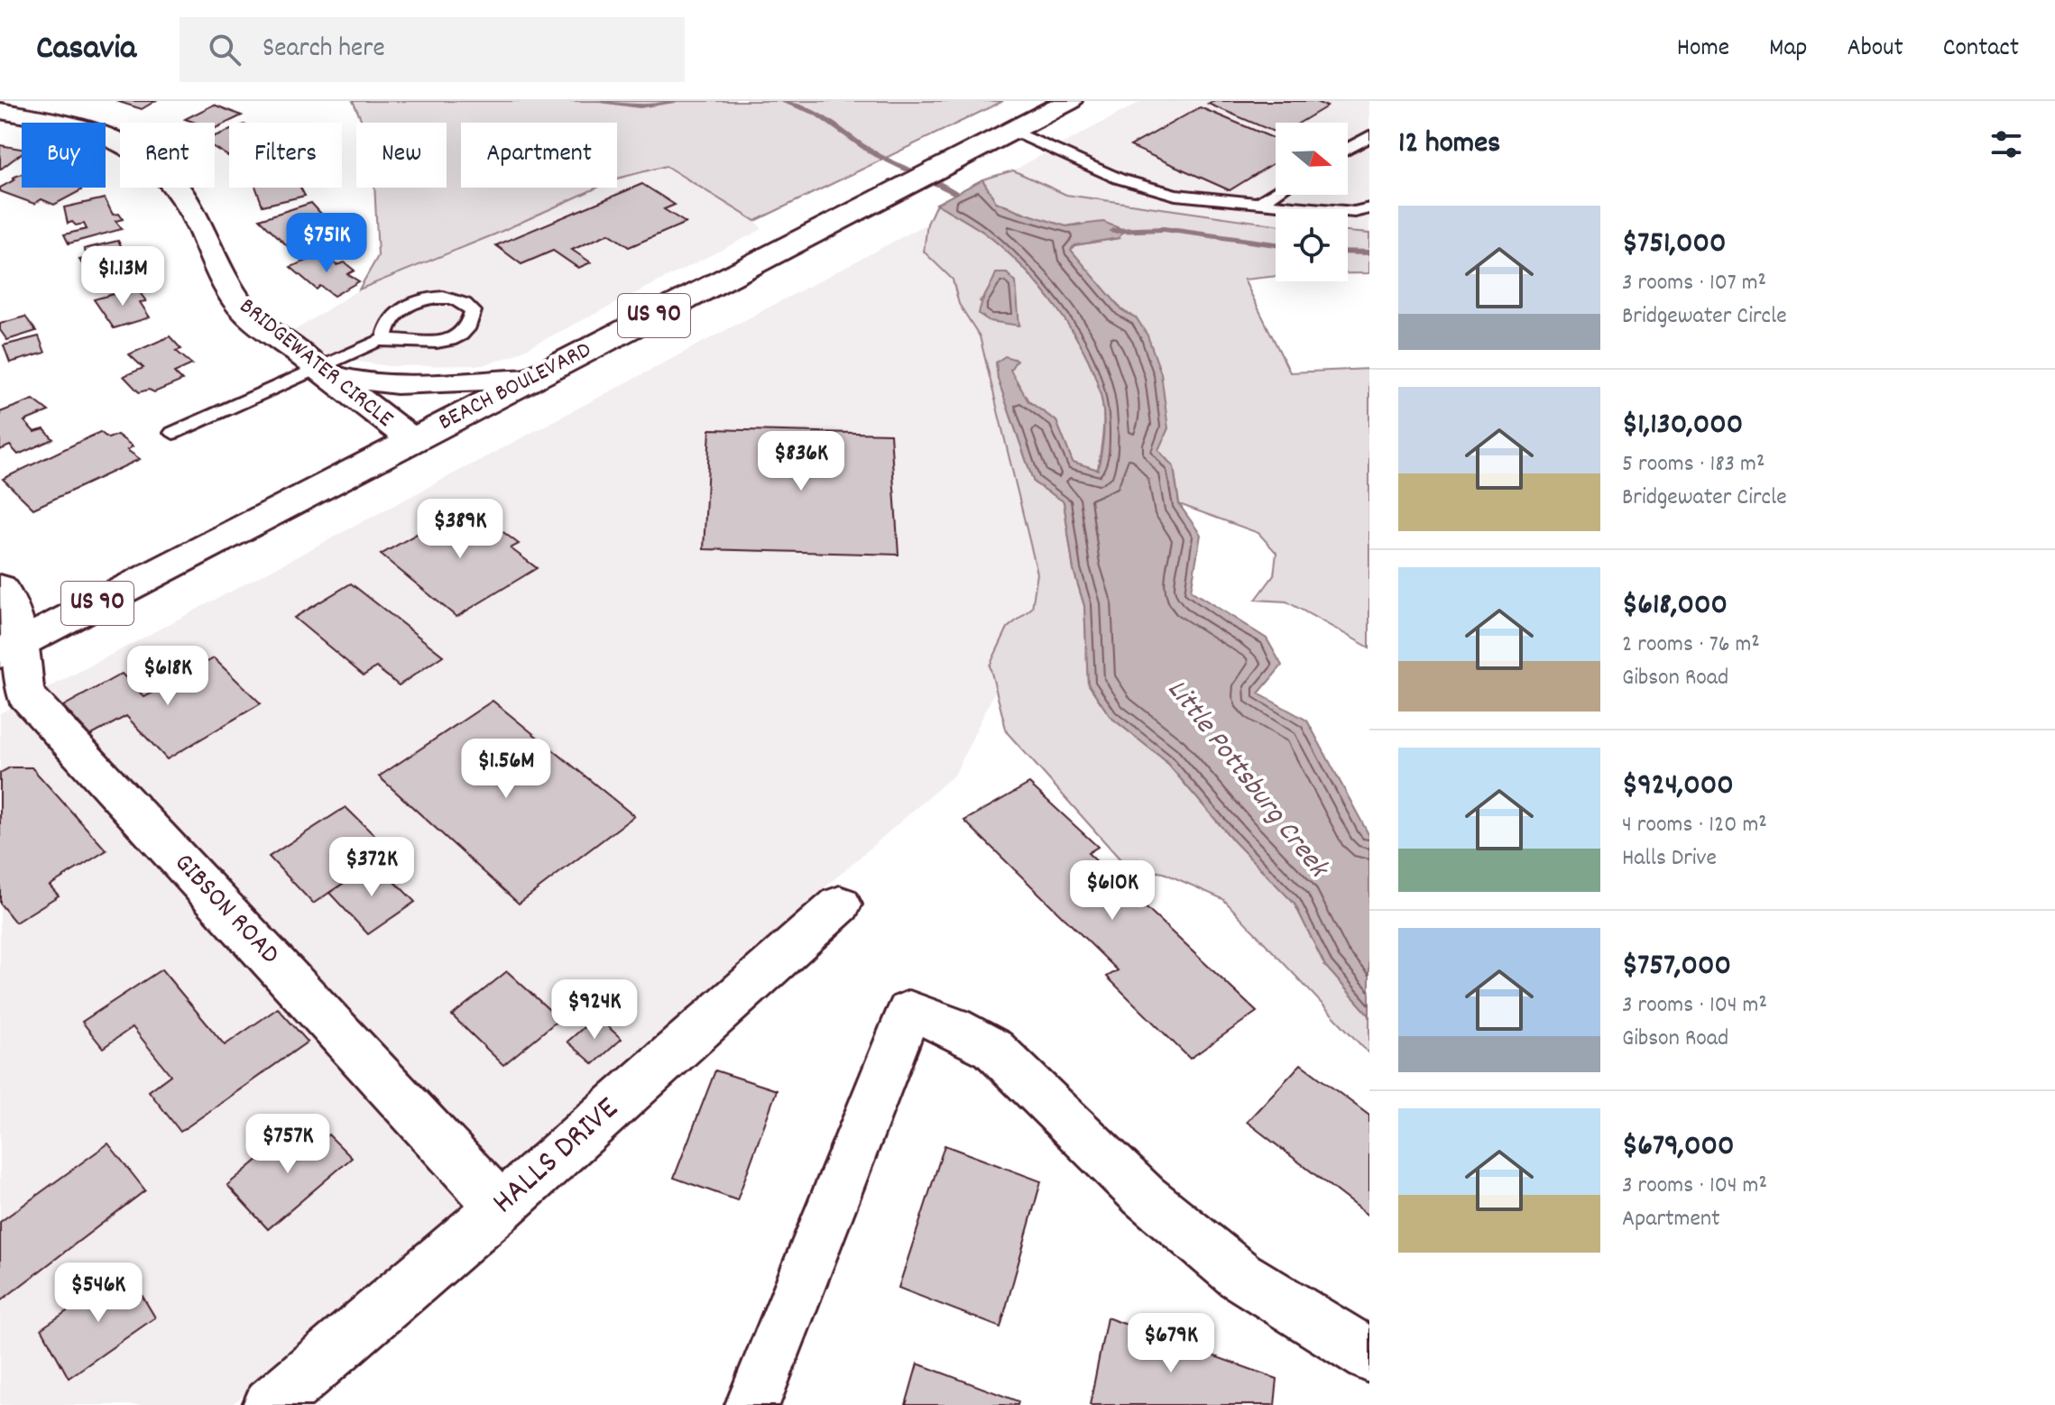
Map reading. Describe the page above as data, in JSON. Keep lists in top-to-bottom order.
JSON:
{
  "streets": {
    "main road": [
      "US 90",
      "BRIDGEWATER CIRCLE",
      "BEACH BOULEVARD",
      "GIBSON ROAD",
      "HALLS DRIVE"
    ]
  },
  "crossings": [
    ["BRIDGEWATER CIRCLE", "BEACH BOULEVARD"],
    ["BEACH BOULEVARD", "GIBSON ROAD"],
    ["GIBSON ROAD", "HALLS DRIVE"]
  ],
  "water": ["Little Pottsburg Creek"],
  "north": "right",
  "page": {
    "header": "Casavia",
    "search": "Search here",
    "nav": [
      "Home",
      "Map",
      "About",
      "Contact"
    ],
    "heading": "12 homes",
    "chip": [
      "Buy",
      "Rent",
      "Filters",
      "New",
      "Apartment"
    ],
    "list": [
      {
        "name": "$751,000",
        "note": "3 rooms · 107 m² · Bridgewater Circle"
      },
      {
        "name": "$1,130,000",
        "note": "5 rooms · 183 m² · Bridgewater Circle"
      },
      {
        "name": "$618,000",
        "note": "2 rooms · 76 m² · Gibson Road"
      },
      {
        "name": "$924,000",
        "note": "4 rooms · 120 m² · Halls Drive"
      },
      {
        "name": "$757,000",
        "note": "3 rooms · 104 m² · Gibson Road"
      },
      {
        "name": "$679,000",
        "note": "3 rooms · 104 m² · Apartment"
      }
    ],
    "price": [
      "$751K",
      "$1.13M",
      "$836K",
      "$389K",
      "$618K",
      "$1.56M",
      "$372K",
      "$610K",
      "$924K",
      "$757K",
      "$546K",
      "$679K"
    ]
  }
}
